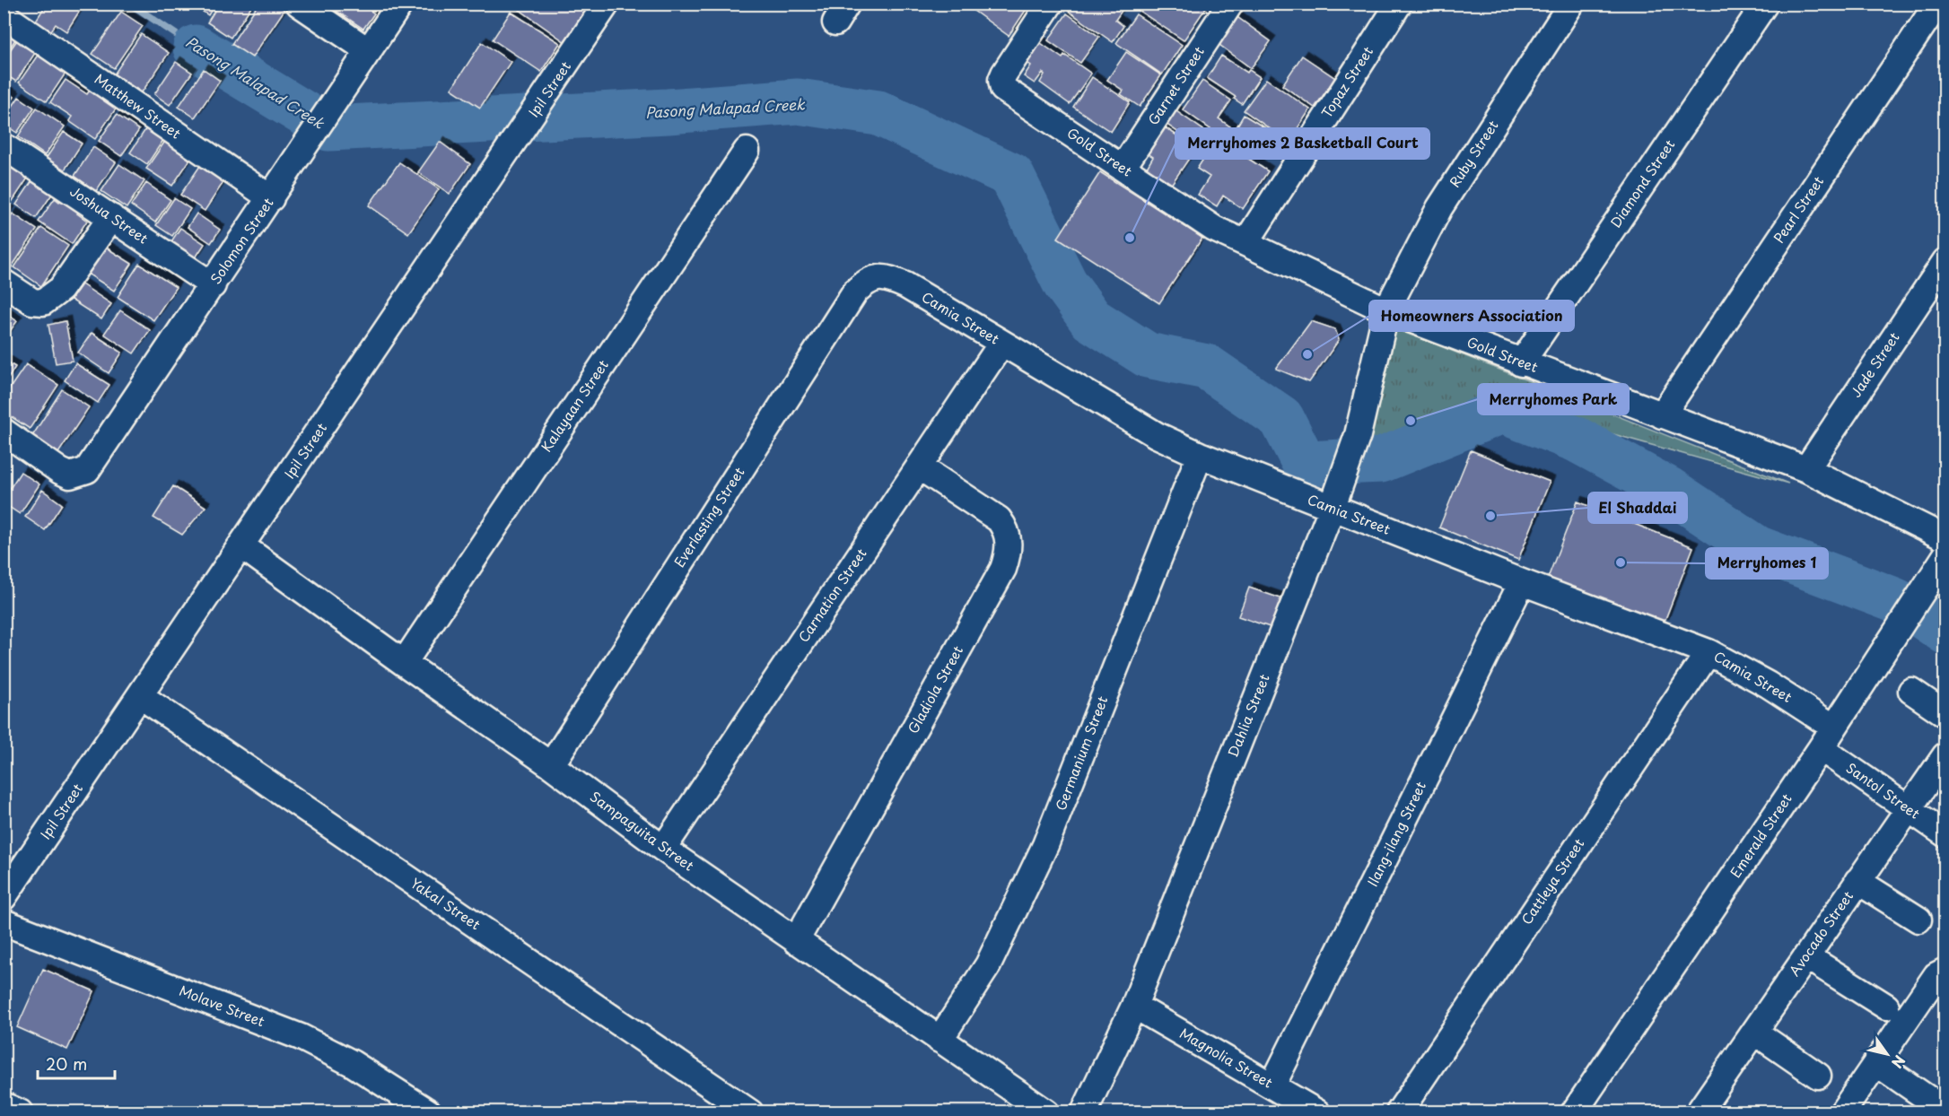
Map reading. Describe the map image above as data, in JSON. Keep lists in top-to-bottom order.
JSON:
{
  "streets": {
    "street": [
      "Topaz Street",
      "Garnet Street",
      "Ipil Street",
      "Matthew Street",
      "Gold Street",
      "Ruby Street",
      "Diamond Street",
      "Pearl Street",
      "Joshua Street",
      "Solomon Street",
      "Camia Street",
      "Jade Street",
      "Kalayaan Street",
      "Everlasting Street",
      "Carnation Street",
      "Gladiola Street",
      "Dahlia Street",
      "Germanium Street",
      "Santol Street",
      "Sampaguita Street",
      "Ilang-ilang Street",
      "Emerald Street",
      "Cattleya Street",
      "Yakal Street",
      "Avocado Street",
      "Molave Street",
      "Magnolia Street"
    ]
  },
  "crossings": [
    ["Topaz Street", "Gold Street"],
    ["Garnet Street", "Gold Street"],
    ["Ipil Street", "Sampaguita Street"],
    ["Ipil Street", "Yakal Street"],
    ["Matthew Street", "Solomon Street"],
    ["Gold Street", "Ruby Street"],
    ["Gold Street", "Diamond Street"],
    ["Gold Street", "Pearl Street"],
    ["Gold Street", "Jade Street"],
    ["Gold Street", "Dahlia Street"],
    ["Ruby Street", "Dahlia Street"],
    ["Joshua Street", "Solomon Street"],
    ["Camia Street", "Everlasting Street"],
    ["Camia Street", "Carnation Street"],
    ["Camia Street", "Dahlia Street"],
    ["Camia Street", "Germanium Street"],
    ["Camia Street", "Ilang-ilang Street"],
    ["Camia Street", "Emerald Street"],
    ["Camia Street", "Cattleya Street"],
    ["Kalayaan Street", "Sampaguita Street"],
    ["Everlasting Street", "Sampaguita Street"],
    ["Carnation Street", "Gladiola Street"],
    ["Carnation Street", "Sampaguita Street"],
    ["Gladiola Street", "Sampaguita Street"],
    ["Dahlia Street", "Magnolia Street"],
    ["Germanium Street", "Sampaguita Street"],
    ["Santol Street", "Emerald Street"],
    ["Santol Street", "Avocado Street"],
    ["Ilang-ilang Street", "Magnolia Street"]
  ],
  "water": ["Pasong Malapad Creek"],
  "places": [
    "Merryhomes 2 Basketball Court",
    "Homeowners Association",
    "Merryhomes Park",
    "El Shaddai",
    "Merryhomes 1"
  ],
  "scale_bar": "20 m",
  "north": "bottom right"
}
